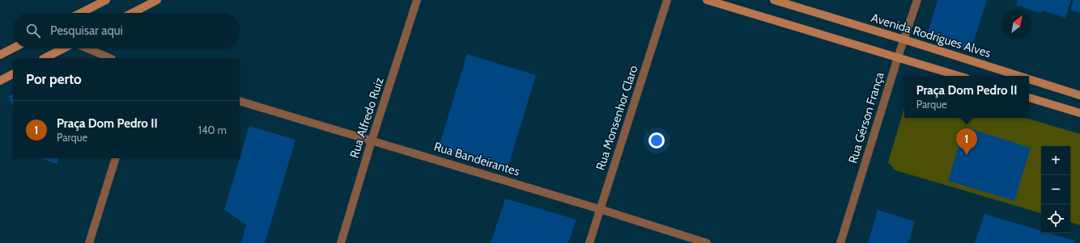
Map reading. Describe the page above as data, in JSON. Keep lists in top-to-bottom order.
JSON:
{
  "streets": {
    "main road": ["Avenida Rodrigues Alves"],
    "street": [
      "Rua Alfredo Ruiz",
      "Rua Monsenhor Claro",
      "Rua Gérson França",
      "Rua Bandeirantes"
    ]
  },
  "crossings": [
    ["Avenida Rodrigues Alves", "Rua Gérson França"],
    ["Rua Alfredo Ruiz", "Rua Bandeirantes"],
    ["Rua Monsenhor Claro", "Rua Bandeirantes"]
  ],
  "north": "top right",
  "page": {
    "search": "Pesquisar aqui",
    "heading": "Por perto",
    "popup": ["Praça Dom Pedro II", "Parque"],
    "list": [
      {
        "mark": "1",
        "name": "Praça Dom Pedro II",
        "note": "Parque",
        "value": "140 m"
      }
    ],
    "pins": "1",
    "map_buttons": ["+", "−"]
  }
}
